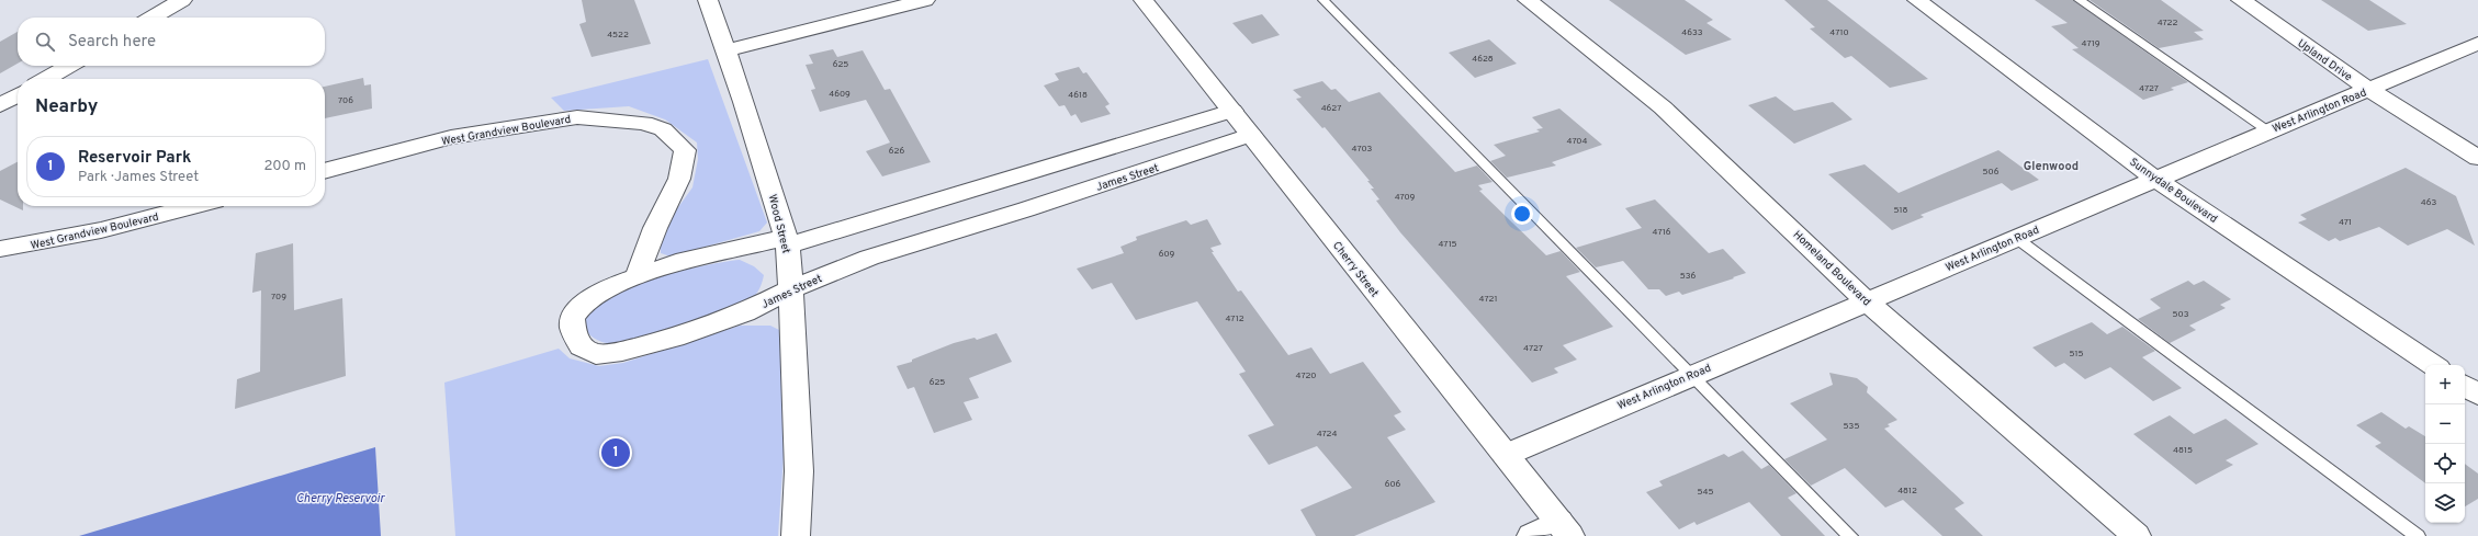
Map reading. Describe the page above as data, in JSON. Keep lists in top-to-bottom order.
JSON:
{
  "streets": {
    "street": [
      "Upland Drive",
      "West Arlington Road",
      "West Grandview Boulevard",
      "James Street",
      "Sunnydale Boulevard",
      "Wood Street",
      "Homeland Boulevard",
      "Cherry Street"
    ]
  },
  "crossings": [
    ["Upland Drive", "West Arlington Road"],
    ["West Arlington Road", "Sunnydale Boulevard"],
    ["West Arlington Road", "Homeland Boulevard"],
    ["West Arlington Road", "Cherry Street"],
    ["West Grandview Boulevard", "James Street"],
    ["James Street", "Wood Street"],
    ["James Street", "Cherry Street"]
  ],
  "districts": ["Glenwood"],
  "water": ["Cherry Reservoir"],
  "house_numbers": [
    "4722",
    "4633",
    "4710",
    "4522",
    "4719",
    "4628",
    "625",
    "4727",
    "4609",
    "4618",
    "706",
    "4627",
    "4704",
    "4703",
    "626",
    "506",
    "4709",
    "463",
    "518",
    "471",
    "4716",
    "4715",
    "609",
    "536",
    "709",
    "4721",
    "503",
    "4712",
    "4727",
    "515",
    "4720",
    "625",
    "535",
    "4724",
    "4815",
    "606",
    "4812",
    "545"
  ],
  "page": {
    "search": "Search here",
    "heading": "Nearby",
    "list": [
      {
        "mark": "1",
        "name": "Reservoir Park",
        "note": "Park · James Street",
        "value": "200 m"
      }
    ],
    "map_buttons": ["+", "−"],
    "pins": "1"
  }
}
